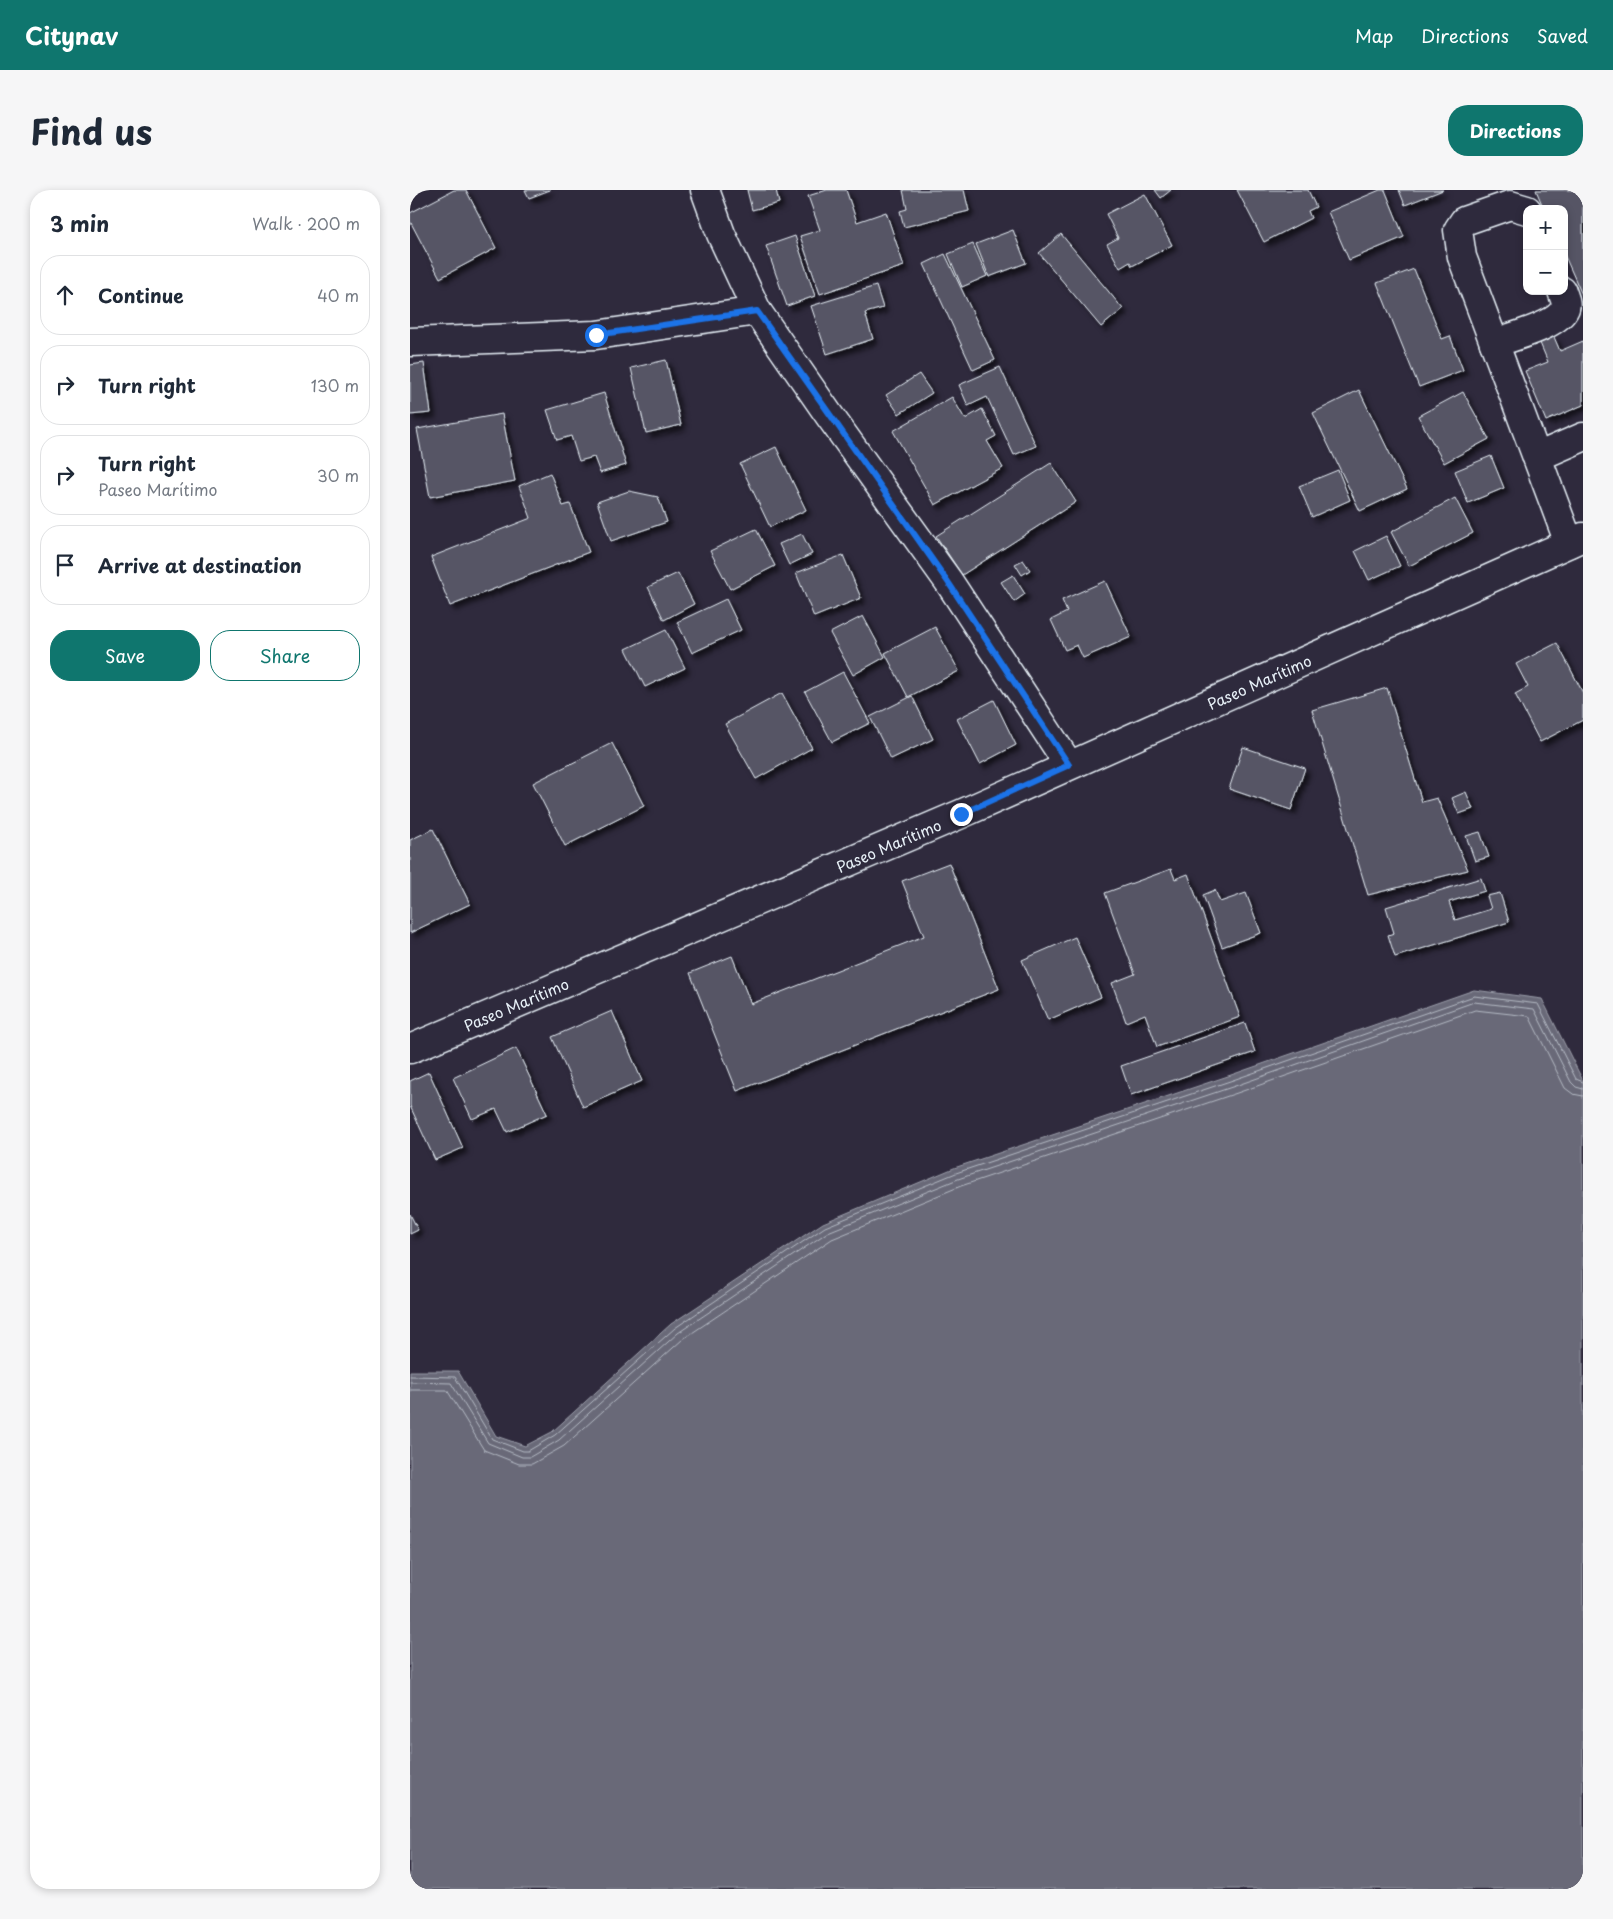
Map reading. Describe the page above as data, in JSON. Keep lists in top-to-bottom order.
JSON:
{
  "streets": {
    "street": ["Paseo Marítimo"]
  },
  "page": {
    "header": "Citynav",
    "nav": ["Map", "Directions", "Saved"],
    "title": "Find us",
    "buttons": [
      "Directions",
      ["Save", "Share"]
    ],
    "heading": ["3 min", "Walk · 200 m"],
    "map_buttons": ["+", "−"],
    "list": [
      ["Continue", "40 m"],
      ["Turn right", "130 m"],
      ["Turn right", "Paseo Marítimo", "30 m"],
      "Arrive at destination"
    ]
  }
}
